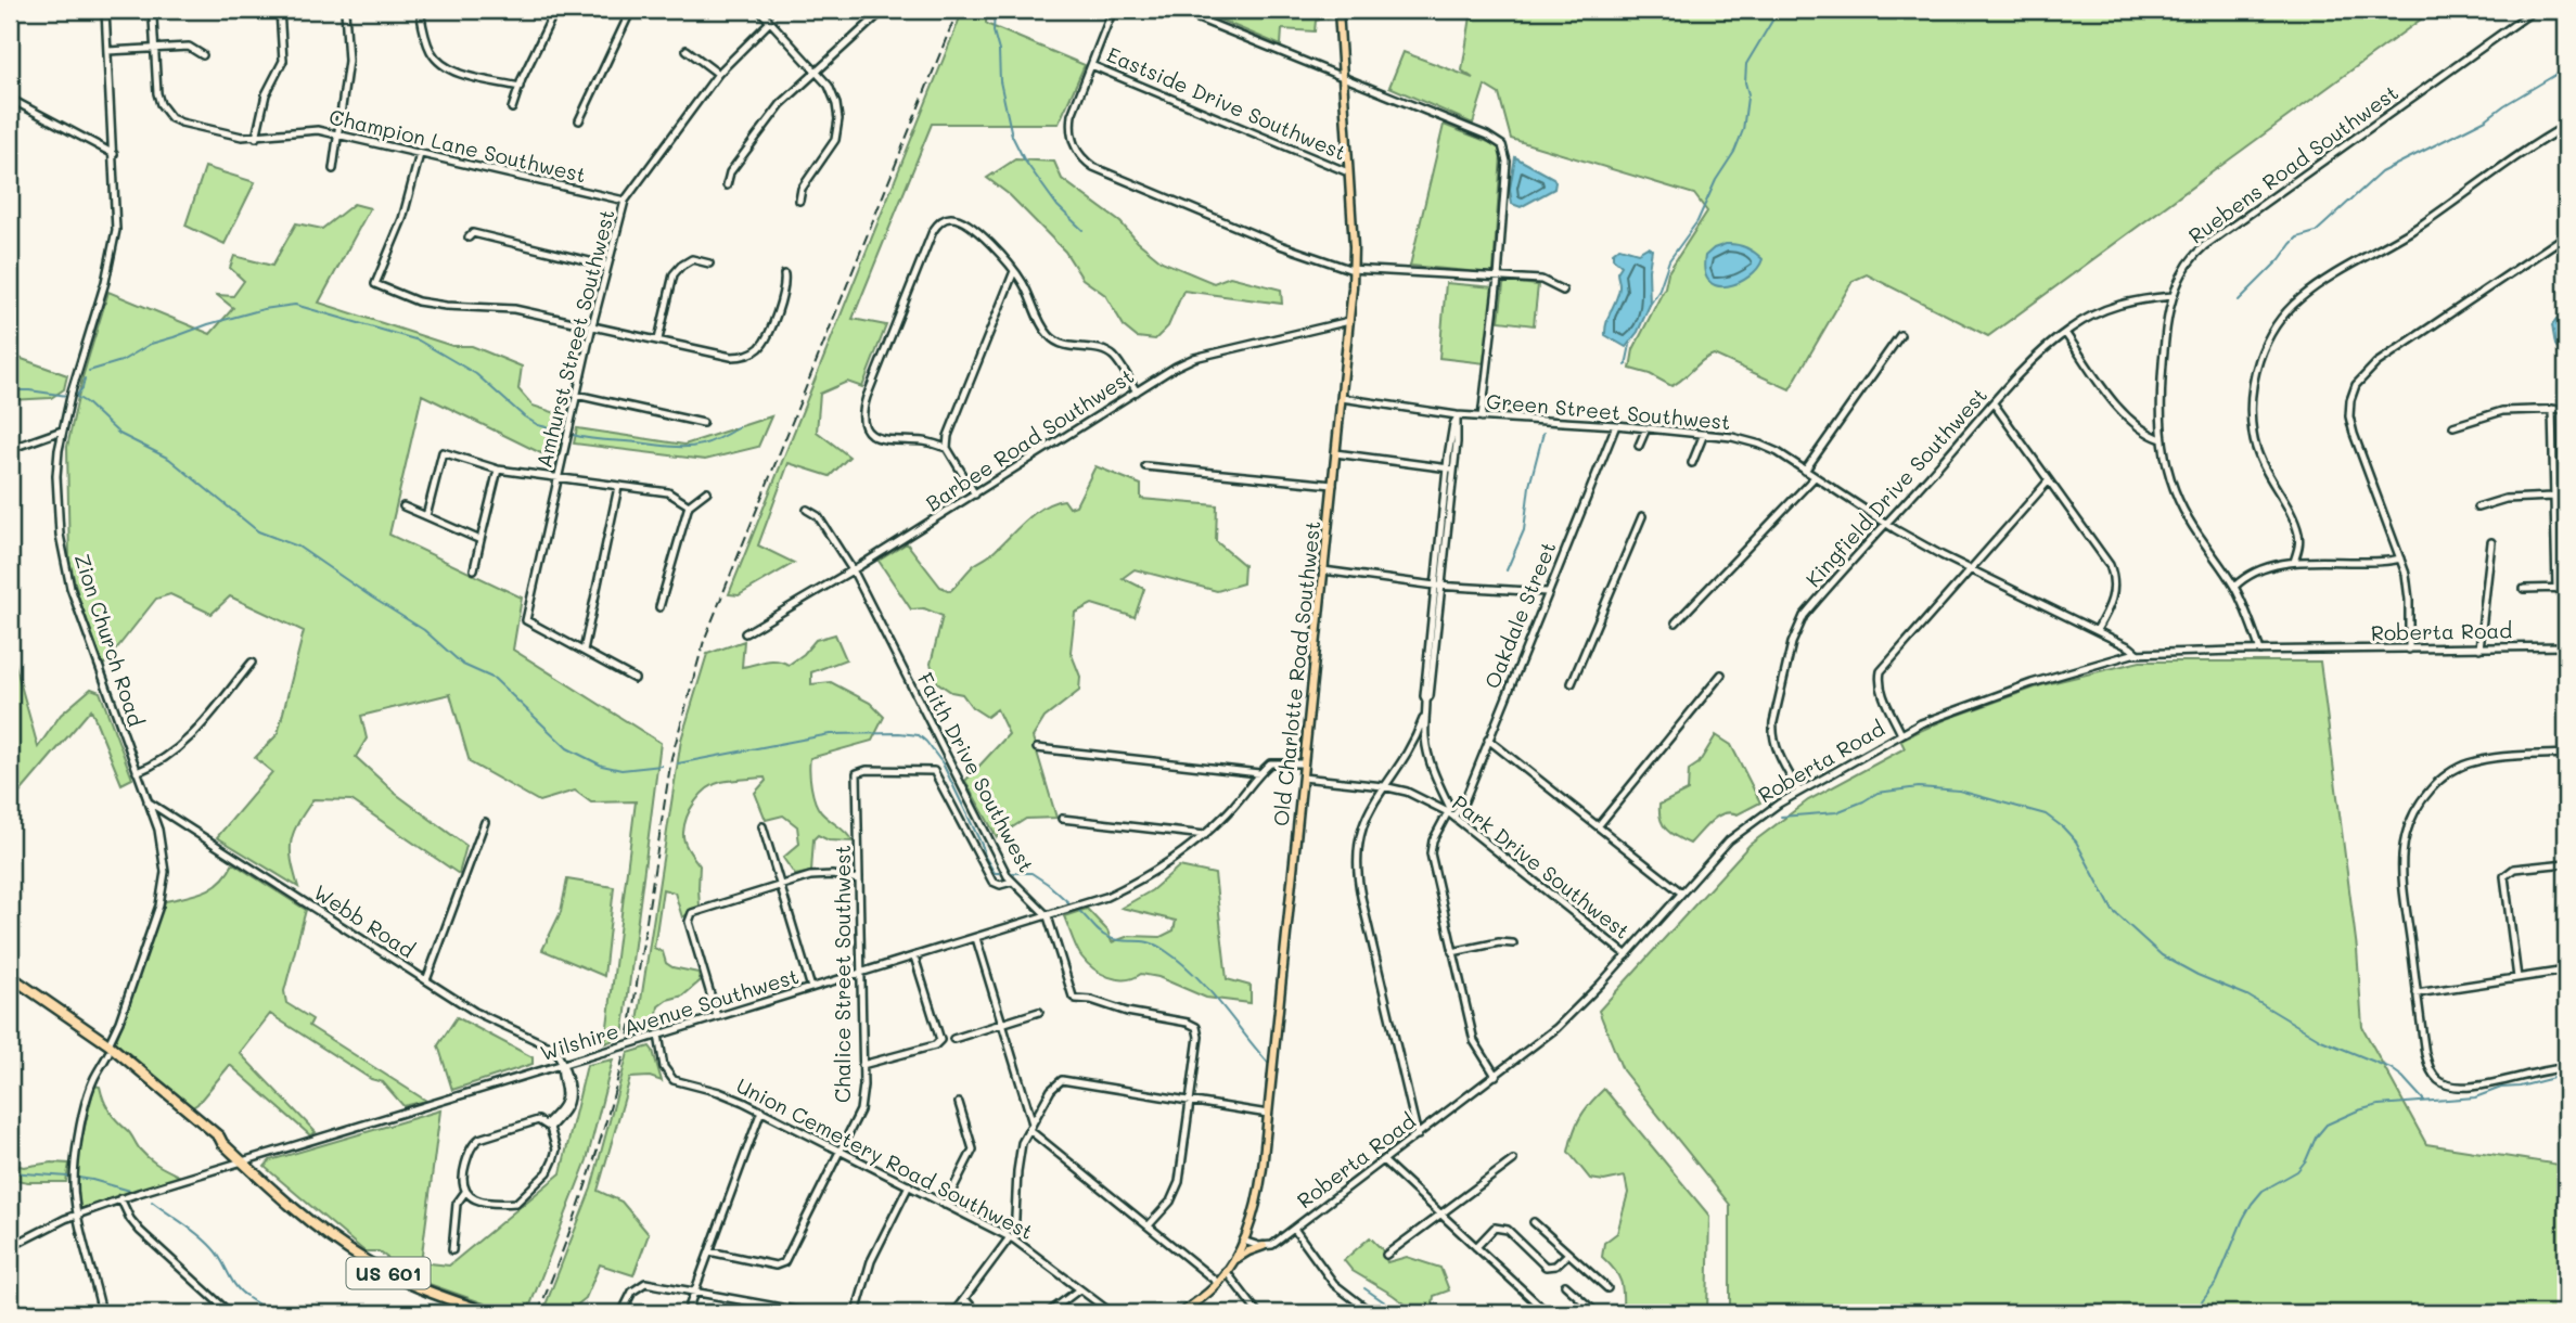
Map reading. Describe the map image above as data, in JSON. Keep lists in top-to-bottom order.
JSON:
{
  "streets": {
    "highway": ["US 601"],
    "main road": ["Old Charlotte Road Southwest"],
    "street": [
      "Eastside Drive Southwest",
      "Champion Lane Southwest",
      "Ruebens Road Southwest",
      "Amhurst Street Southwest",
      "Green Street Southwest",
      "Barbee Road Southwest",
      "Kingfield Drive Southwest",
      "Oakdale Street",
      "Roberta Road",
      "Zion Church Road",
      "Faith Drive Southwest",
      "Park Drive Southwest",
      "Webb Road",
      "Chalice Street Southwest",
      "Wilshire Avenue Southwest",
      "Union Cemetery Road Southwest"
    ]
  },
  "crossings": [
    ["Eastside Drive Southwest", "Old Charlotte Road Southwest"],
    ["Champion Lane Southwest", "Amhurst Street Southwest"],
    ["Ruebens Road Southwest", "Kingfield Drive Southwest"],
    ["Ruebens Road Southwest", "Roberta Road"],
    ["Green Street Southwest", "Kingfield Drive Southwest"],
    ["Green Street Southwest", "Oakdale Street"],
    ["Green Street Southwest", "Roberta Road"],
    ["Green Street Southwest", "Old Charlotte Road Southwest"],
    ["Barbee Road Southwest", "Old Charlotte Road Southwest"],
    ["Barbee Road Southwest", "Faith Drive Southwest"],
    ["Kingfield Drive Southwest", "Roberta Road"],
    ["Oakdale Street", "Roberta Road"],
    ["Oakdale Street", "Park Drive Southwest"],
    ["Roberta Road", "Park Drive Southwest"],
    ["Zion Church Road", "Webb Road"],
    ["Zion Church Road", "Wilshire Avenue Southwest"],
    ["Zion Church Road", "US 601"],
    ["Old Charlotte Road Southwest", "Park Drive Southwest"],
    ["Faith Drive Southwest", "Chalice Street Southwest"],
    ["Faith Drive Southwest", "Wilshire Avenue Southwest"],
    ["Webb Road", "Wilshire Avenue Southwest"],
    ["Chalice Street Southwest", "Wilshire Avenue Southwest"],
    ["Chalice Street Southwest", "Union Cemetery Road Southwest"],
    ["Wilshire Avenue Southwest", "Union Cemetery Road Southwest"],
    ["Wilshire Avenue Southwest", "US 601"]
  ]
}
